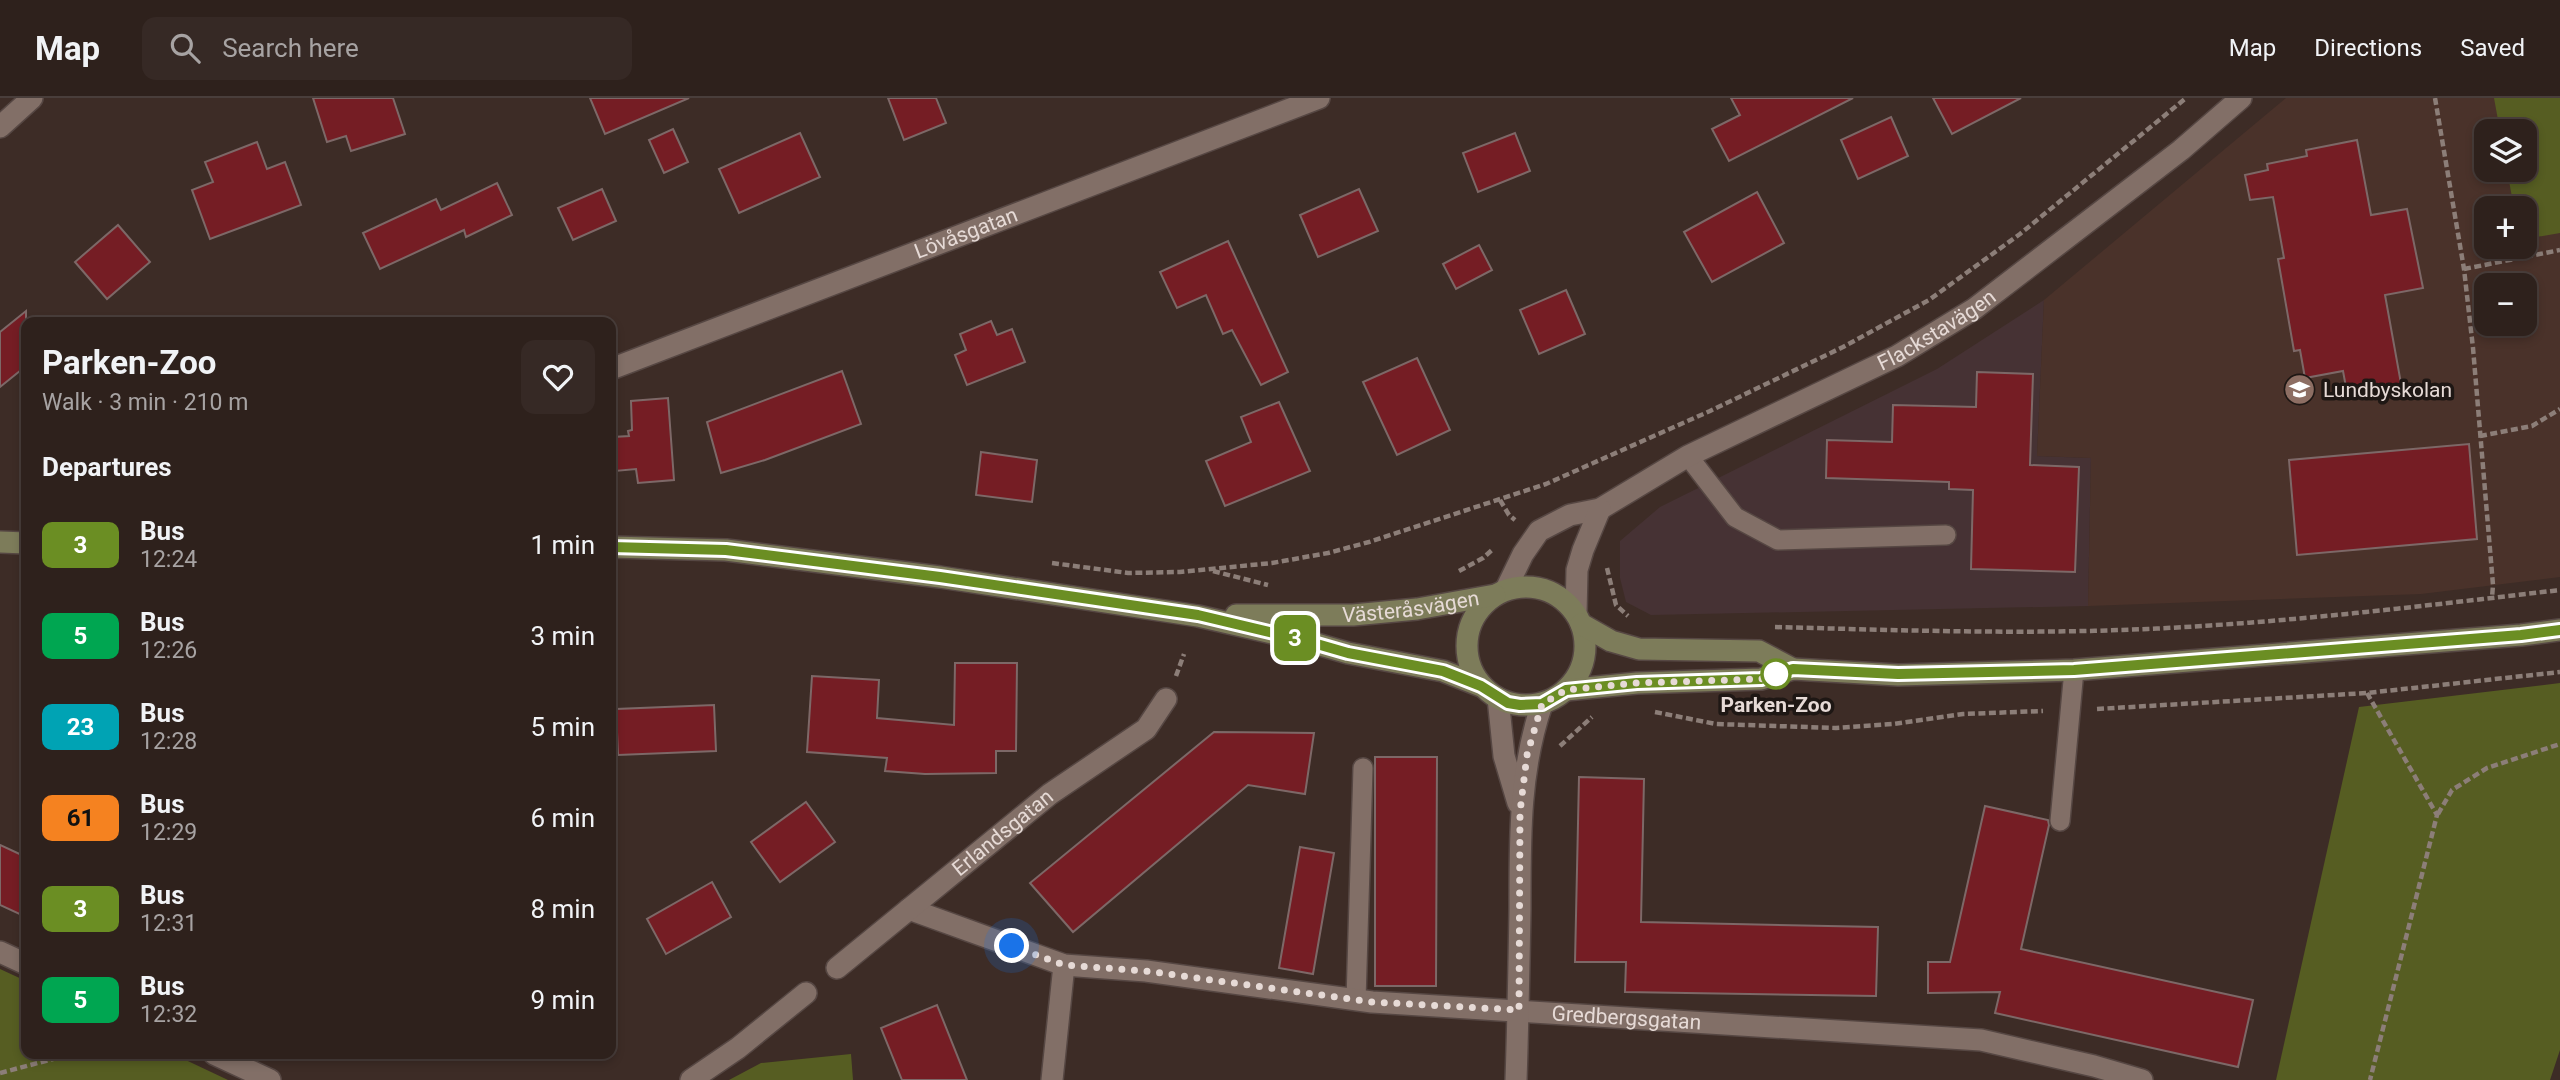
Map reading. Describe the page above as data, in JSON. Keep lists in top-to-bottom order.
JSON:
{
  "streets": {
    "street": [
      "Lövåsgatan",
      "Flackstavägen",
      "Västeråsvägen",
      "Erlandsgatan",
      "Gredbergsgatan"
    ]
  },
  "crossings": [
    ["Flackstavägen", "Västeråsvägen"],
    ["Erlandsgatan", "Gredbergsgatan"]
  ],
  "places": {
    "school or university": ["Lundbyskolan"],
    "other": ["Parken-Zoo"]
  },
  "lines": ["bus line 3"],
  "page": {
    "header": "Map",
    "search": "Search here",
    "nav": ["Map", "Directions", "Saved"],
    "on_map": "3",
    "map_buttons": ["+", "−"],
    "heading": [
      ["Parken-Zoo", "Walk · 3 min · 210 m"],
      "Departures"
    ],
    "list": [
      {
        "mark": "3",
        "name": "Bus",
        "note": "12:24",
        "value": "1 min"
      },
      {
        "mark": "5",
        "name": "Bus",
        "note": "12:26",
        "value": "3 min"
      },
      {
        "mark": "23",
        "name": "Bus",
        "note": "12:28",
        "value": "5 min"
      },
      {
        "mark": "61",
        "name": "Bus",
        "note": "12:29",
        "value": "6 min"
      },
      {
        "mark": "3",
        "name": "Bus",
        "note": "12:31",
        "value": "8 min"
      },
      {
        "mark": "5",
        "name": "Bus",
        "note": "12:32",
        "value": "9 min"
      }
    ]
  }
}
